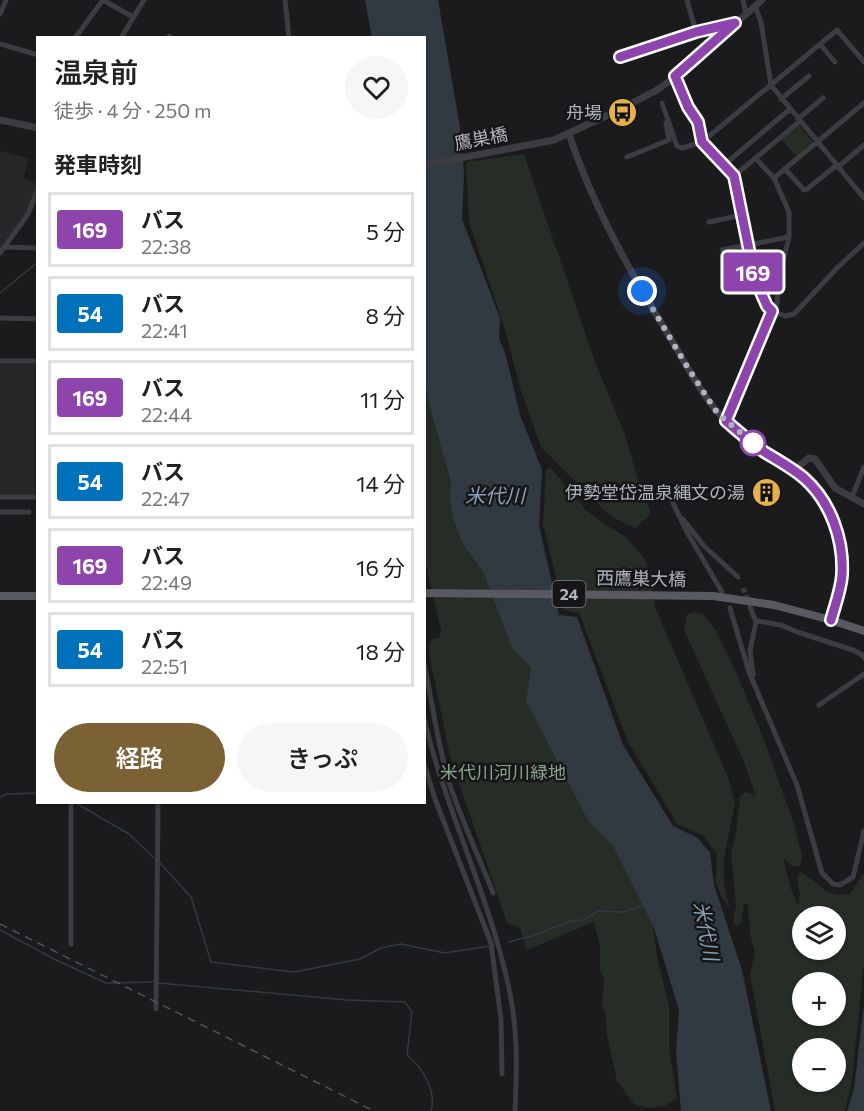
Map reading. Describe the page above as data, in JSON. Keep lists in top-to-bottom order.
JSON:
{
  "streets": {
    "main road": ["西鷹巣大橋", "24"],
    "street": ["鷹巣橋"]
  },
  "crossings": [
    ["西鷹巣大橋", "24"]
  ],
  "water": ["米代川"],
  "parks": ["米代川河川緑地"],
  "places": {
    "bus stop": ["舟場"],
    "building": ["伊勢堂岱温泉縄文の湯"]
  },
  "lines": ["bus line 169"],
  "page": {
    "on_map": "169",
    "heading": [
      ["温泉前", "徒歩 · 4 分 · 250 m"],
      "発車時刻"
    ],
    "list": [
      {
        "mark": "169",
        "name": "バス",
        "note": "22:38",
        "value": "5 分"
      },
      {
        "mark": "54",
        "name": "バス",
        "note": "22:41",
        "value": "8 分"
      },
      {
        "mark": "169",
        "name": "バス",
        "note": "22:44",
        "value": "11 分"
      },
      {
        "mark": "54",
        "name": "バス",
        "note": "22:47",
        "value": "14 分"
      },
      {
        "mark": "169",
        "name": "バス",
        "note": "22:49",
        "value": "16 分"
      },
      {
        "mark": "54",
        "name": "バス",
        "note": "22:51",
        "value": "18 分"
      }
    ],
    "buttons": ["経路", "きっぷ"],
    "map_buttons": ["+", "−"]
  }
}
